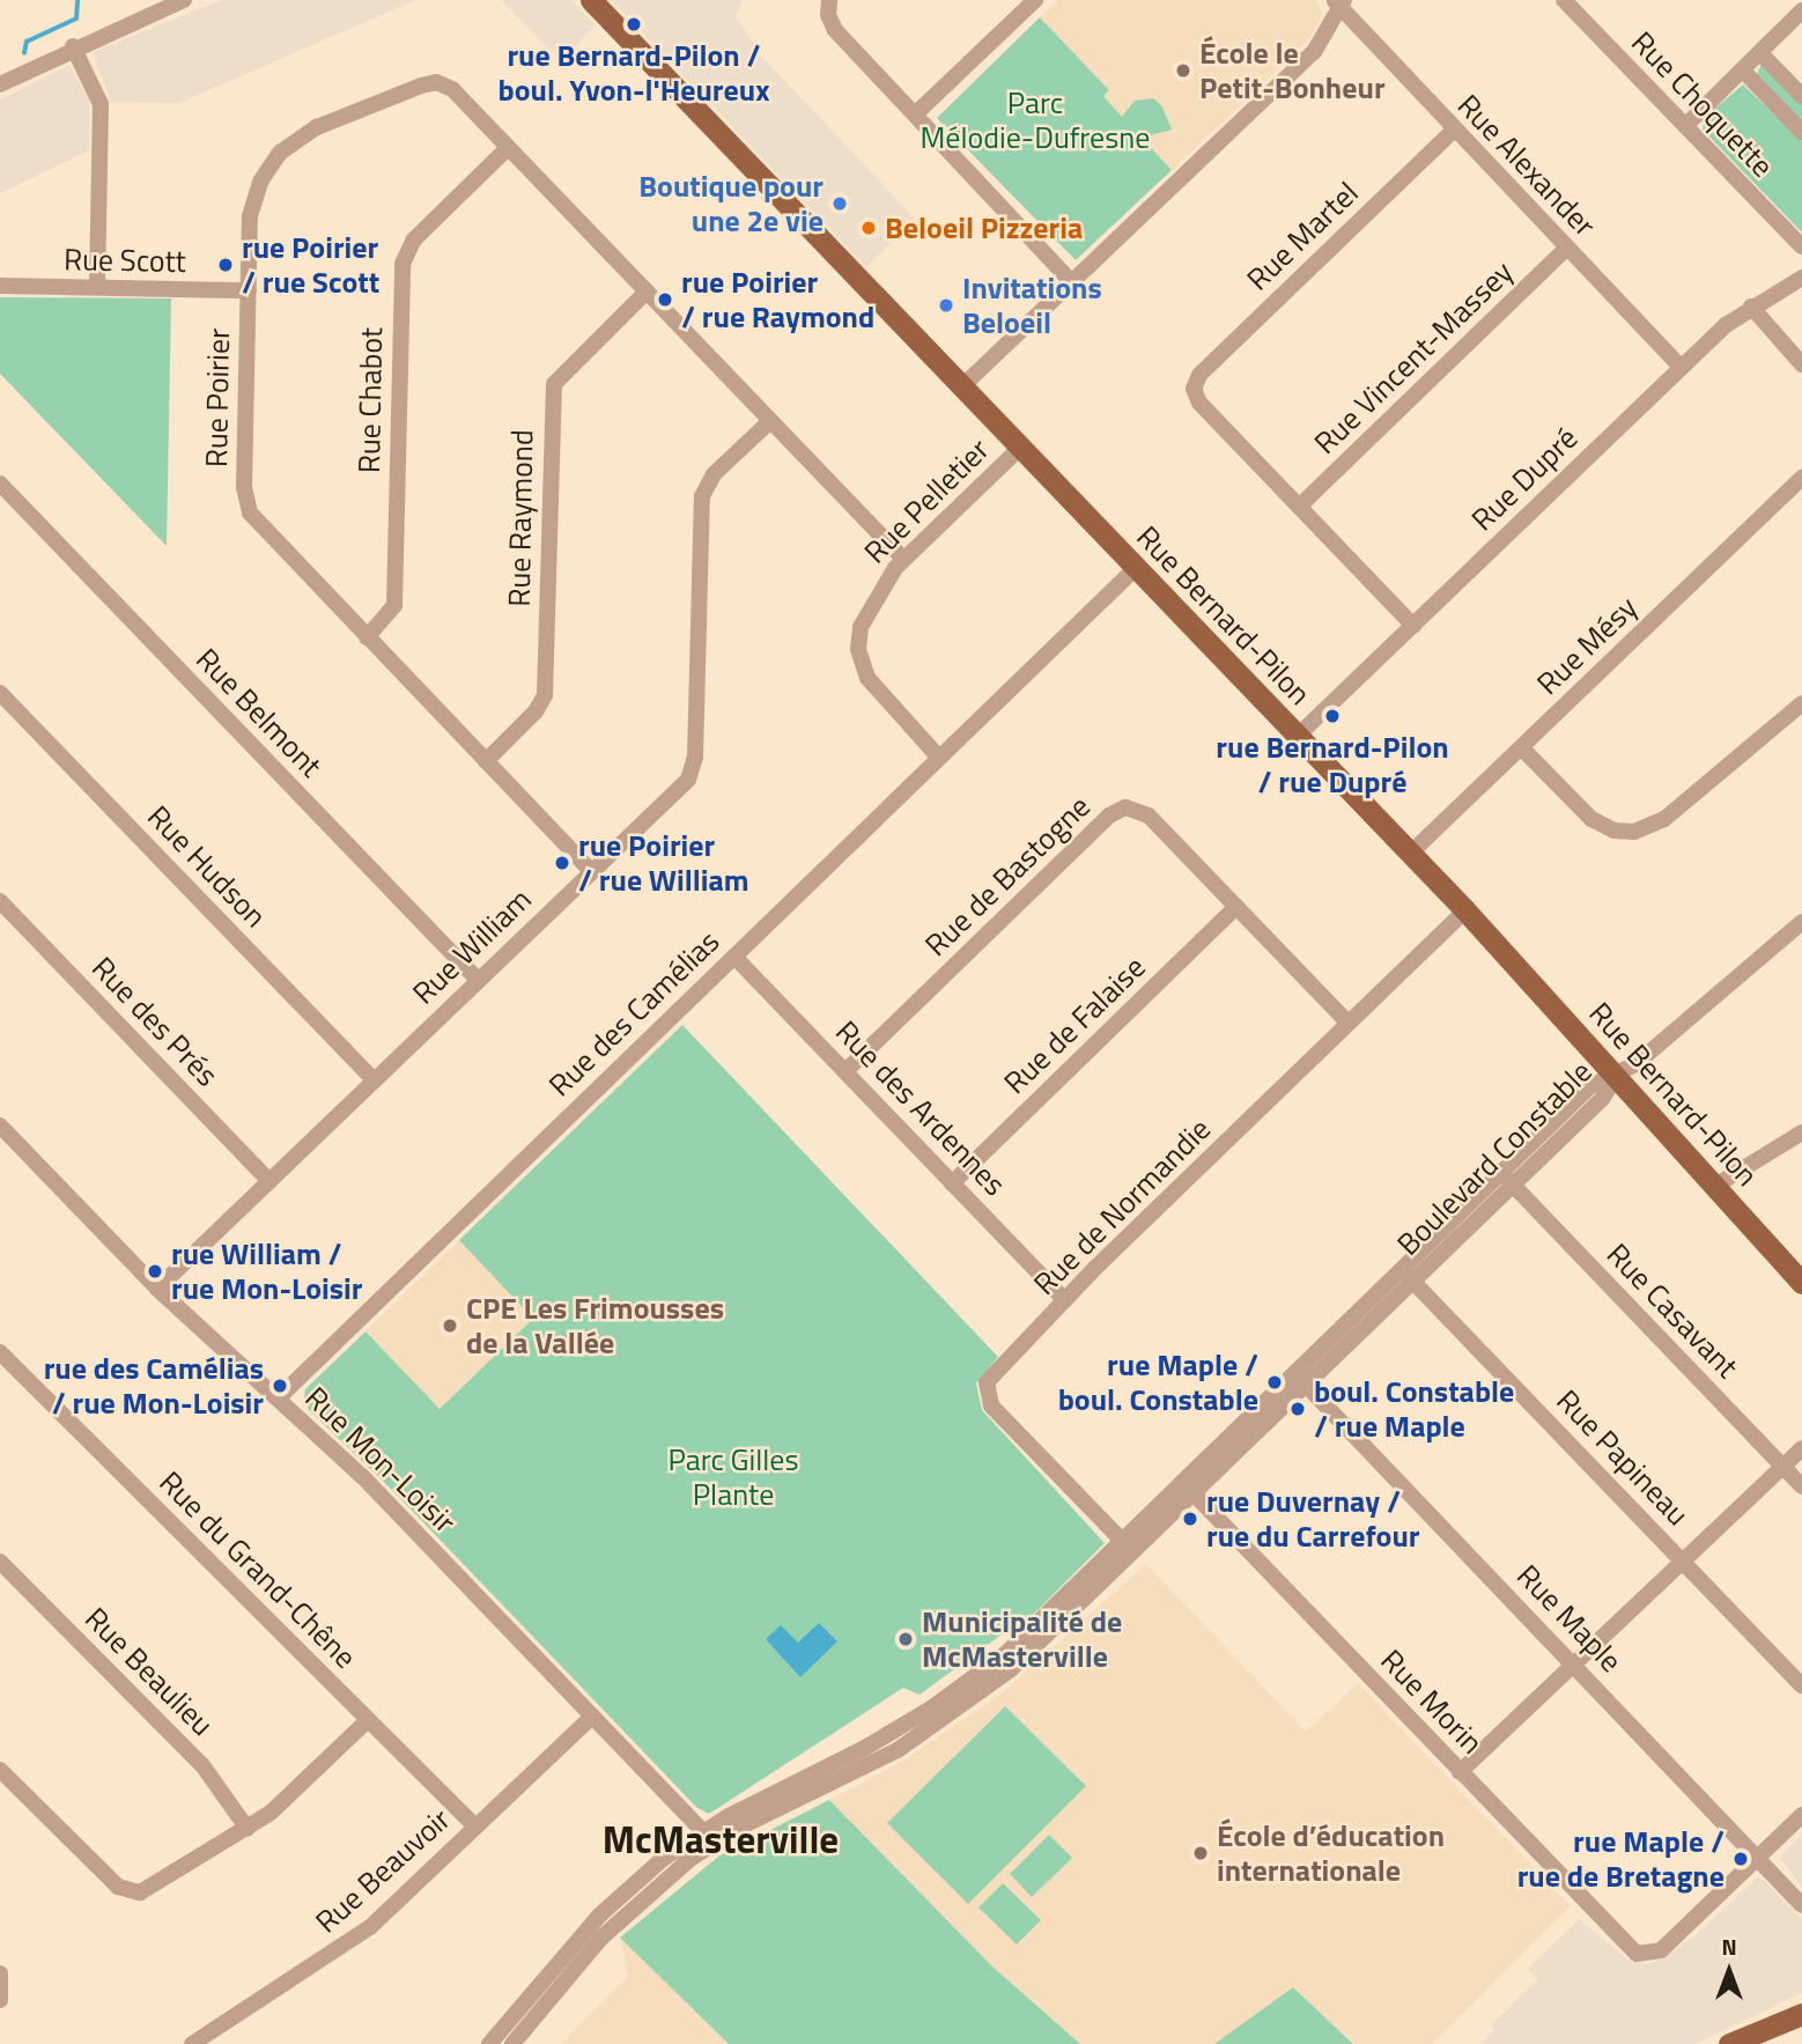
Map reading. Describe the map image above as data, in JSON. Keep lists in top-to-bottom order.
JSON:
{
  "streets": {
    "main road": ["Rue Bernard-Pilon"],
    "street": [
      "Rue Choquette",
      "Rue Alexander",
      "Rue Martel",
      "Rue Scott",
      "Rue Vincent-Massey",
      "Rue Poirier",
      "Rue Chabot",
      "Rue Dupré",
      "Rue Pelletier",
      "Rue Raymond",
      "Rue Mésy",
      "Rue Belmont",
      "Rue Hudson",
      "Rue de Bastogne",
      "Rue William",
      "Rue des Camélias",
      "Rue des Prés",
      "Rue de Falaise",
      "Rue des Ardennes",
      "Boulevard Constable",
      "Rue de Normandie",
      "Rue Casavant",
      "Rue Papineau",
      "Rue Mon-Loisir",
      "Rue du Grand-Chêne",
      "Rue Maple",
      "Rue Beaulieu",
      "Rue Morin",
      "Rue Beauvoir"
    ]
  },
  "crossings": [
    ["Rue Alexander", "Rue Martel"],
    ["Rue Alexander", "Rue Vincent-Massey"],
    ["Rue Alexander", "Rue Dupré"],
    ["Rue Martel", "Rue Vincent-Massey"],
    ["Rue Scott", "Rue Poirier"],
    ["Rue Poirier", "Rue Chabot"],
    ["Rue Poirier", "Rue Pelletier"],
    ["Rue Poirier", "Rue Raymond"],
    ["Rue Poirier", "Rue William"],
    ["Rue Dupré", "Rue Bernard-Pilon"],
    ["Rue Pelletier", "Rue Bernard-Pilon"],
    ["Rue Pelletier", "Rue des Camélias"],
    ["Rue Bernard-Pilon", "Rue Mésy"],
    ["Rue Bernard-Pilon", "Rue des Camélias"],
    ["Rue Bernard-Pilon", "Boulevard Constable"],
    ["Rue Bernard-Pilon", "Rue de Normandie"],
    ["Rue Belmont", "Rue William"],
    ["Rue Hudson", "Rue William"],
    ["Rue de Bastogne", "Rue de Falaise"],
    ["Rue de Bastogne", "Rue des Ardennes"],
    ["Rue de Bastogne", "Rue de Normandie"],
    ["Rue William", "Rue des Prés"],
    ["Rue William", "Rue Mon-Loisir"],
    ["Rue des Camélias", "Rue des Ardennes"],
    ["Rue des Camélias", "Rue Mon-Loisir"],
    ["Rue de Falaise", "Rue des Ardennes"],
    ["Rue des Ardennes", "Rue de Normandie"],
    ["Boulevard Constable", "Rue de Normandie"],
    ["Boulevard Constable", "Rue Casavant"],
    ["Boulevard Constable", "Rue Papineau"],
    ["Boulevard Constable", "Rue Mon-Loisir"],
    ["Boulevard Constable", "Rue Maple"],
    ["Boulevard Constable", "Rue Morin"],
    ["Rue Mon-Loisir", "Rue Beauvoir"],
    ["Rue du Grand-Chêne", "Rue Beauvoir"],
    ["Rue Maple", "Rue Morin"]
  ],
  "districts": ["McMasterville"],
  "parks": ["Parc Mélodie-Dufresne", "Parc Gilles Plante"],
  "places": [
    "rue Bernard-Pilon / boul. Yvon-l'Heureux",
    "École le Petit-Bonheur",
    "Boutique pour une 2e vie",
    "Beloeil Pizzeria",
    "rue Poirier / rue Scott",
    "rue Poirier / rue Raymond",
    "Invitations Beloeil",
    "rue Bernard-Pilon / rue Dupré",
    "rue Poirier / rue William",
    "rue William / rue Mon-Loisir",
    "CPE Les Frimousses de la Vallée",
    "rue Maple / boul. Constable",
    "rue des Camélias / rue Mon-Loisir",
    "boul. Constable / rue Maple",
    "rue Duvernay / rue du Carrefour",
    "Municipalité de McMasterville",
    "École d’éducation internationale",
    "rue Maple / rue de Bretagne"
  ],
  "north": "top"
}
